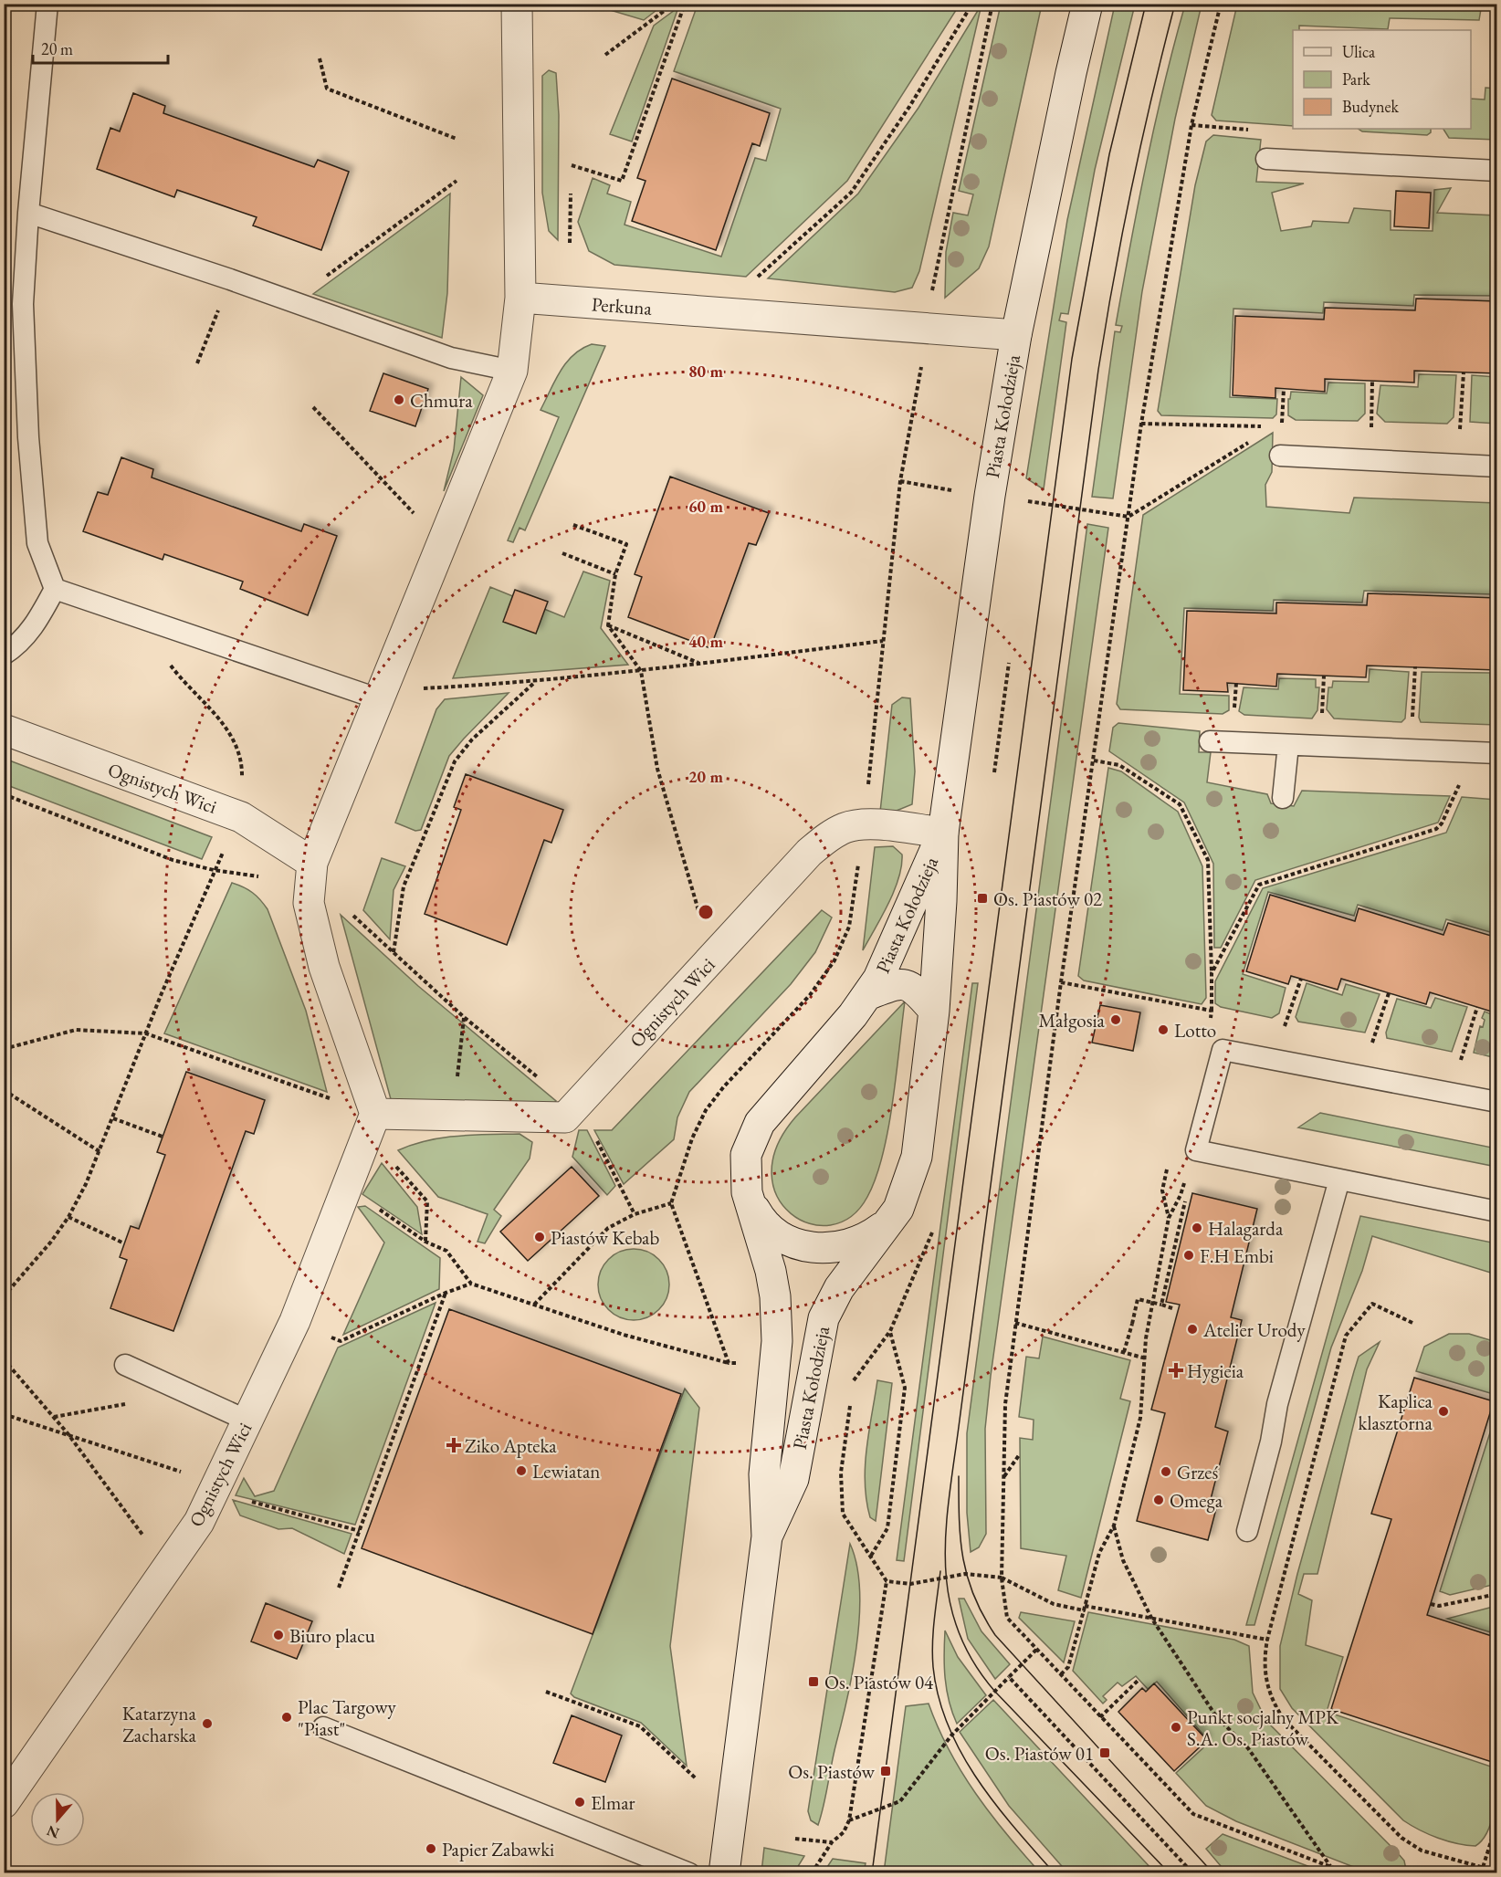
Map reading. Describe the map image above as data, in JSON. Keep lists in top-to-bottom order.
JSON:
{
  "streets": {
    "street": ["Perkuna", "Piasta Kołodzieja", "Ognistych Wici"]
  },
  "crossings": [
    ["Perkuna", "Piasta Kołodzieja"],
    ["Piasta Kołodzieja", "Ognistych Wici"]
  ],
  "places": {
    "other": [
      "Chmura",
      "Małgosia",
      "Lotto",
      "Halagarda",
      "Piastów Kebab",
      "F.H Embi",
      "Atelier Urody",
      "Kaplica klasztorna",
      "Lewiatan",
      "Grześ",
      "Omega",
      "Biuro placu",
      "Plac Targowy \"Piast\"",
      "Katarzyna Zacharska",
      "Punkt socjalny MPK S.A. Os. Piastów",
      "Elmar",
      "Papier Zabawki"
    ],
    "transit": [
      "Os. Piastów 02",
      "Os. Piastów 04",
      "Os. Piastów 01",
      "Os. Piastów"
    ],
    "health": ["Hygieia", "Ziko Apteka"]
  },
  "legend": ["Ulica", "Park", "Budynek"],
  "scale_bar": "20 m",
  "north": "bottom",
  "rings": [
    "80 m",
    "60 m",
    "40 m",
    "20 m"
  ]
}
